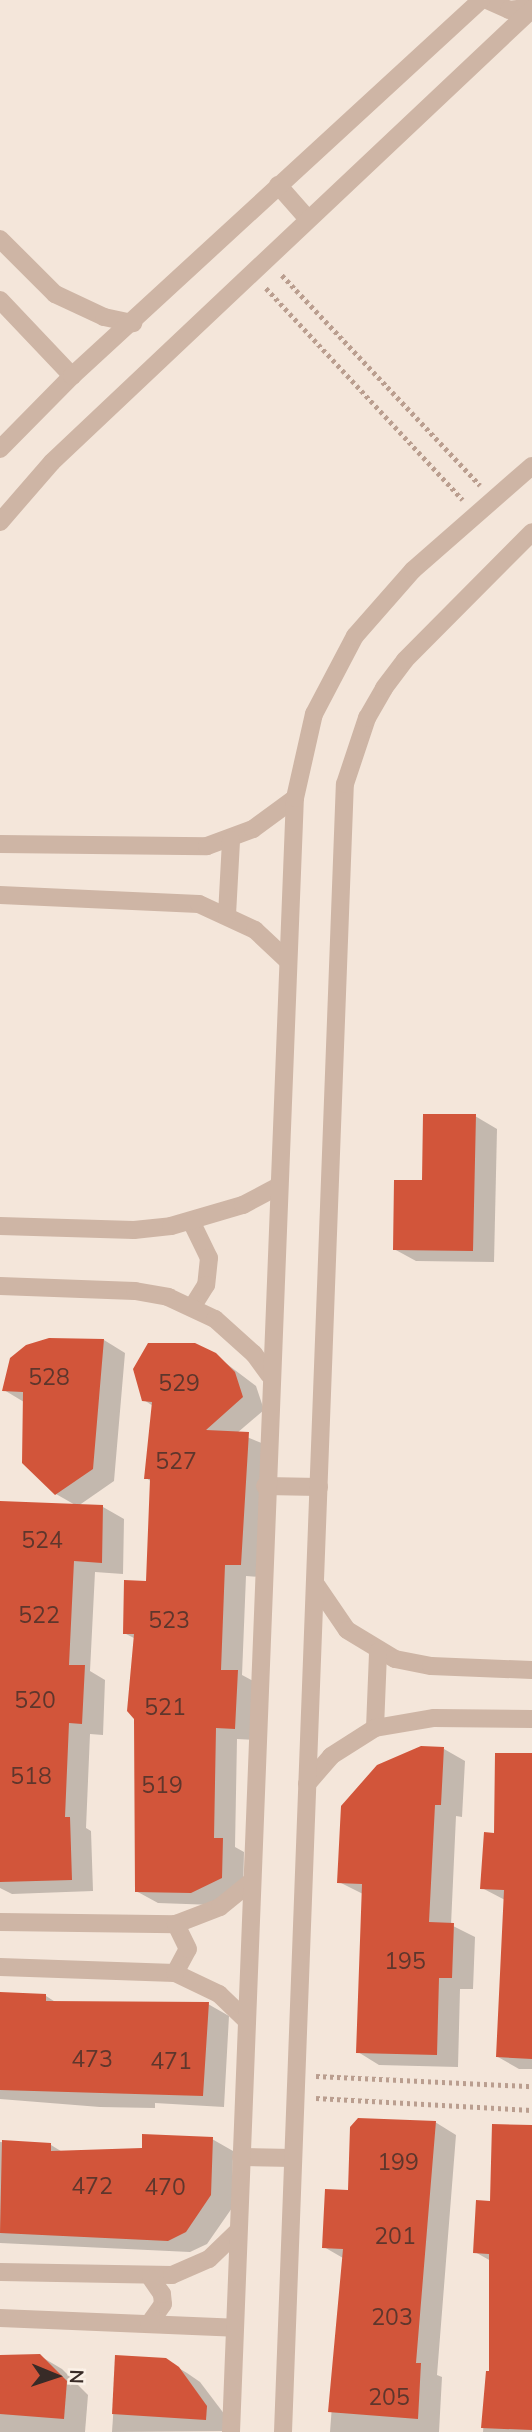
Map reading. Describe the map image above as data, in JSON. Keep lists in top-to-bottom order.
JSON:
{
  "house_numbers": [
    "528",
    "529",
    "527",
    "524",
    "522",
    "523",
    "520",
    "521",
    "518",
    "519",
    "195",
    "473",
    "471",
    "199",
    "472",
    "470",
    "201",
    "203",
    "205"
  ],
  "north": "right"
}
